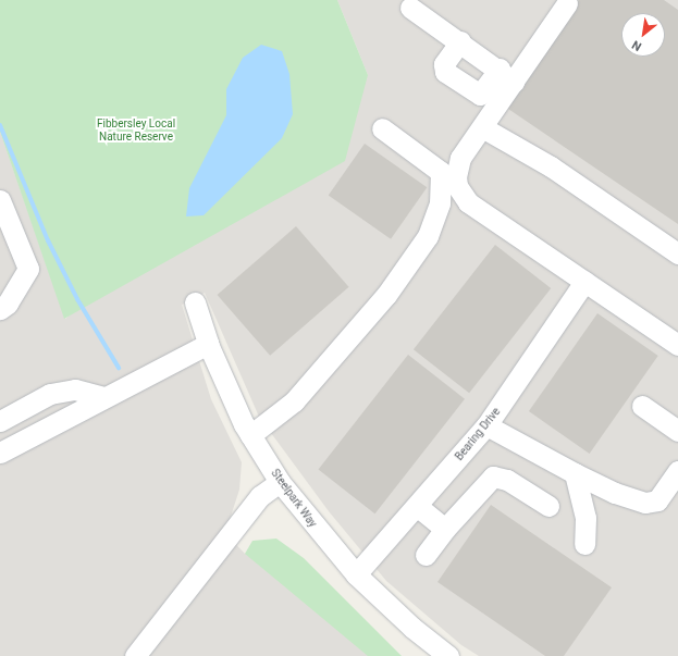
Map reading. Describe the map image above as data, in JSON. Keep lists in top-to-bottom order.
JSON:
{
  "streets": {
    "street": ["Bearing Drive", "Steelpark Way"]
  },
  "crossings": [
    ["Bearing Drive", "Steelpark Way"]
  ],
  "parks": ["Fibbersley Local Nature Reserve"],
  "north": "bottom left"
}
